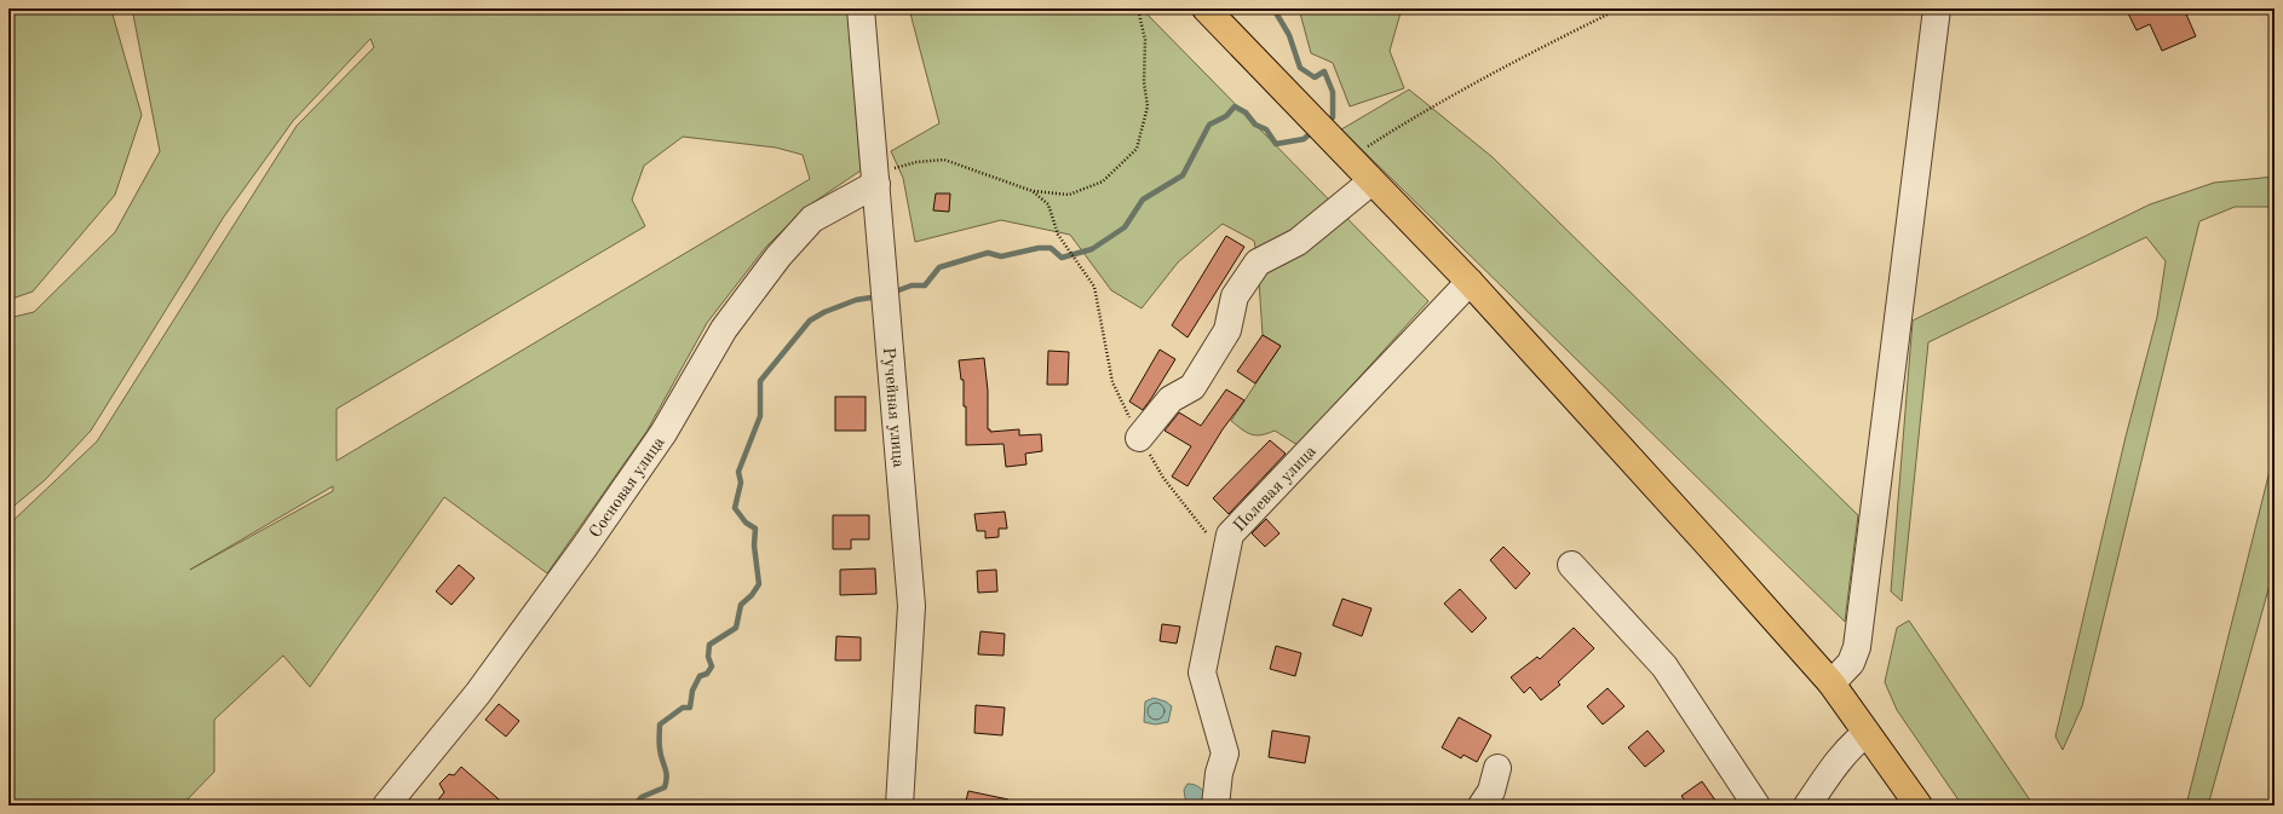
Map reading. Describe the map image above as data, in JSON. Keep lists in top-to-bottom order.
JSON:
{
  "streets": {
    "street": ["Ручейная улица", "Сосновая улица", "Полевая улица"]
  },
  "crossings": [
    ["Ручейная улица", "Сосновая улица"]
  ]
}
